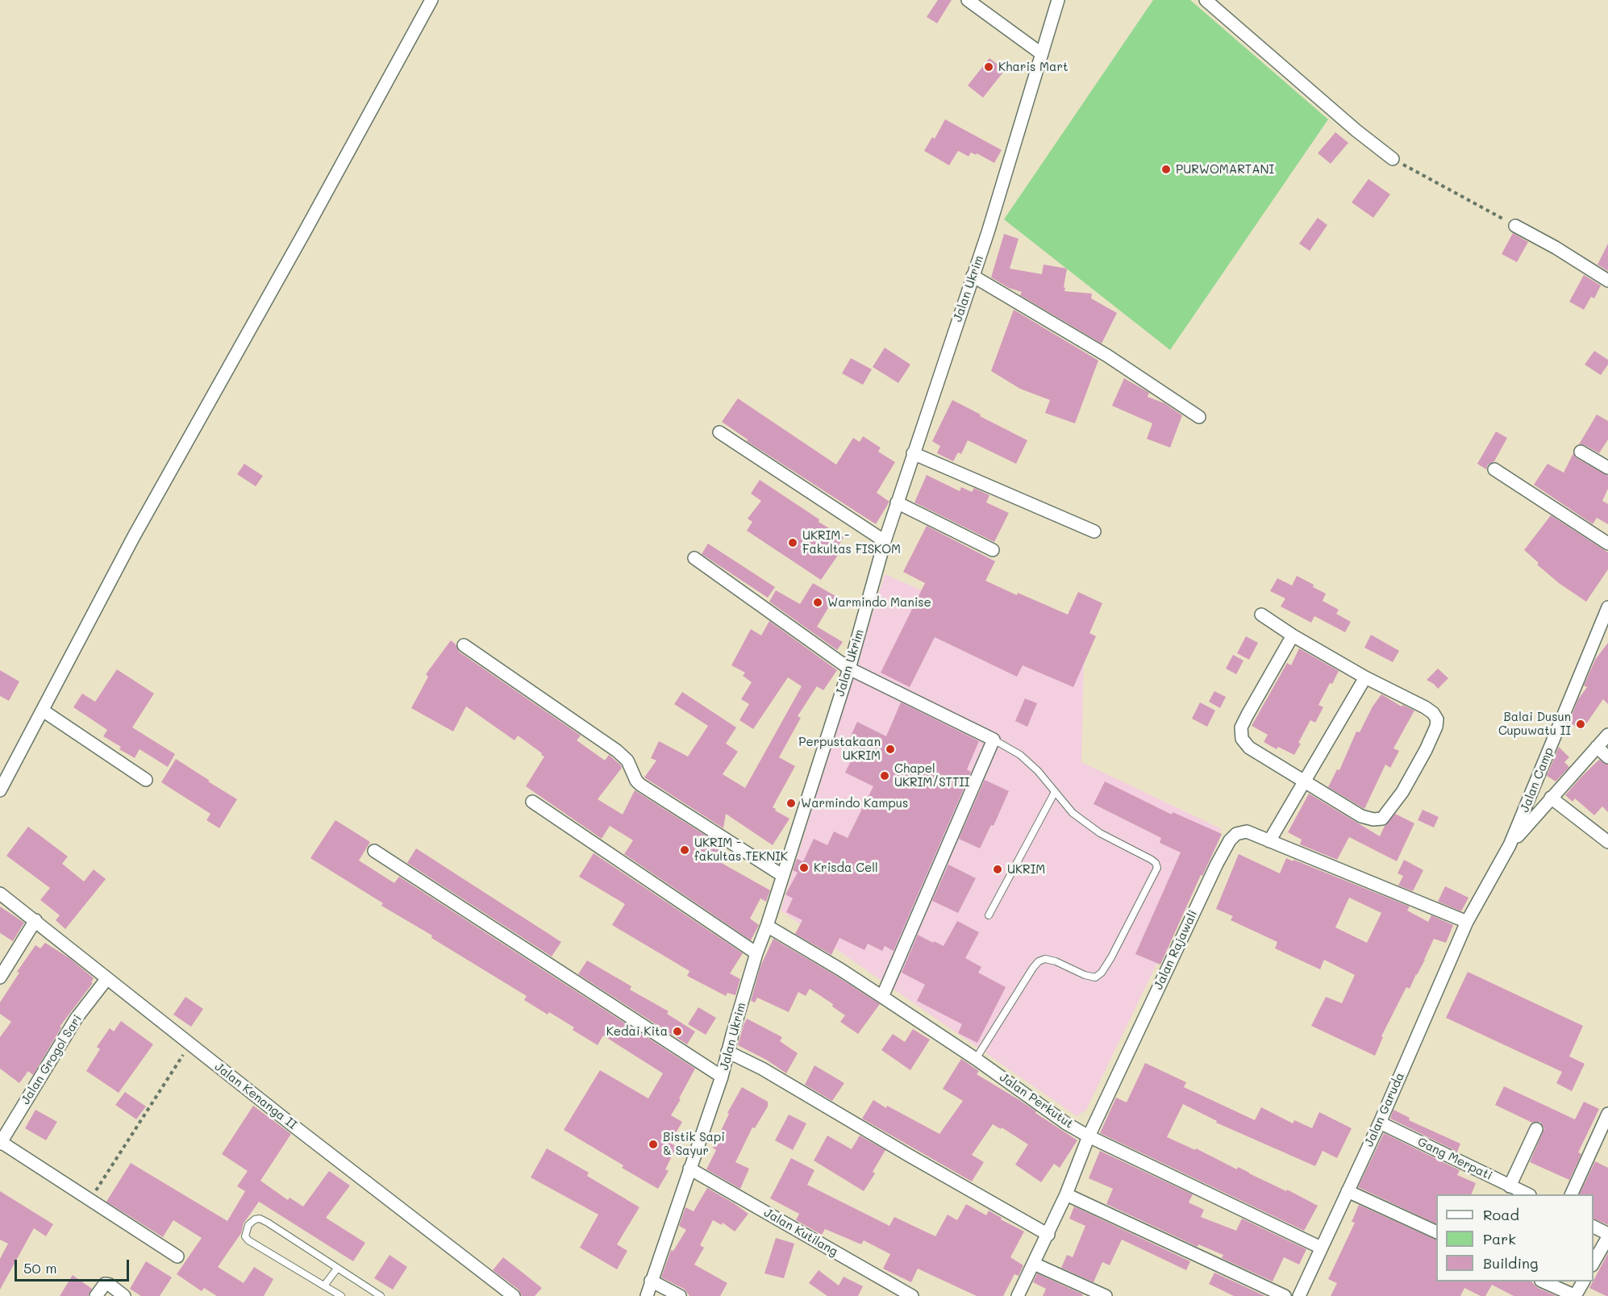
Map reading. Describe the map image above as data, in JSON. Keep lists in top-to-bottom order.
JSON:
{
  "streets": {
    "street": [
      "Jalan Ukrim",
      "Jalan Camp",
      "Jalan Rajawali",
      "Jalan Grogol Sari",
      "Jalan Kenanga II",
      "Jalan Perkutut",
      "Jalan Garuda",
      "Gang Merpati",
      "Jalan Kutilang"
    ]
  },
  "crossings": [
    ["Jalan Ukrim", "Jalan Perkutut"],
    ["Jalan Ukrim", "Jalan Kutilang"],
    ["Jalan Camp", "Jalan Rajawali"],
    ["Jalan Camp", "Jalan Garuda"],
    ["Jalan Rajawali", "Jalan Perkutut"],
    ["Jalan Rajawali", "Jalan Garuda"],
    ["Jalan Grogol Sari", "Jalan Kenanga II"],
    ["Jalan Perkutut", "Jalan Garuda"],
    ["Jalan Garuda", "Gang Merpati"]
  ],
  "places": [
    "Kharis Mart",
    "PURWOMARTANI",
    "UKRIM - Fakultas FISKOM",
    "Warmindo Manise",
    "Balai Dusun Cupuwatu II",
    "Perpustakaan UKRIM",
    "Chapel UKRIM/STTII",
    "Warmindo Kampus",
    "UKRIM - fakultas TEKNIK",
    "Krisda Cell",
    "UKRIM",
    "Kedai Kita",
    "Bistik Sapi & Sayur"
  ],
  "legend": ["Road", "Park", "Building"],
  "scale_bar": "50 m"
}
